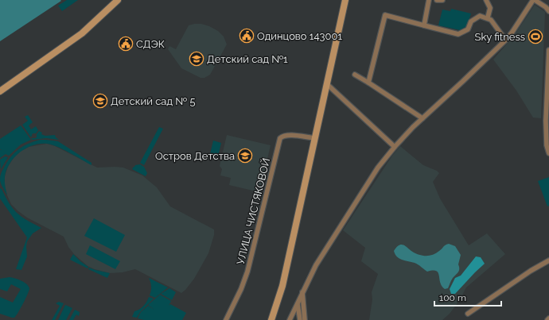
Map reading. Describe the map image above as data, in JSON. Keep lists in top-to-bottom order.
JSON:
{
  "streets": {
    "street": ["УЛИЦА ЧИСТЯКОВОЙ"]
  },
  "places": {
    "public building": ["Одинцово 143001", "СДЭК"],
    "sports": ["Sky fitness"],
    "school or university": ["Детский сад №1", "Детский сад № 5", "Остров Детства"]
  },
  "scale_bar": "100 m"
}
